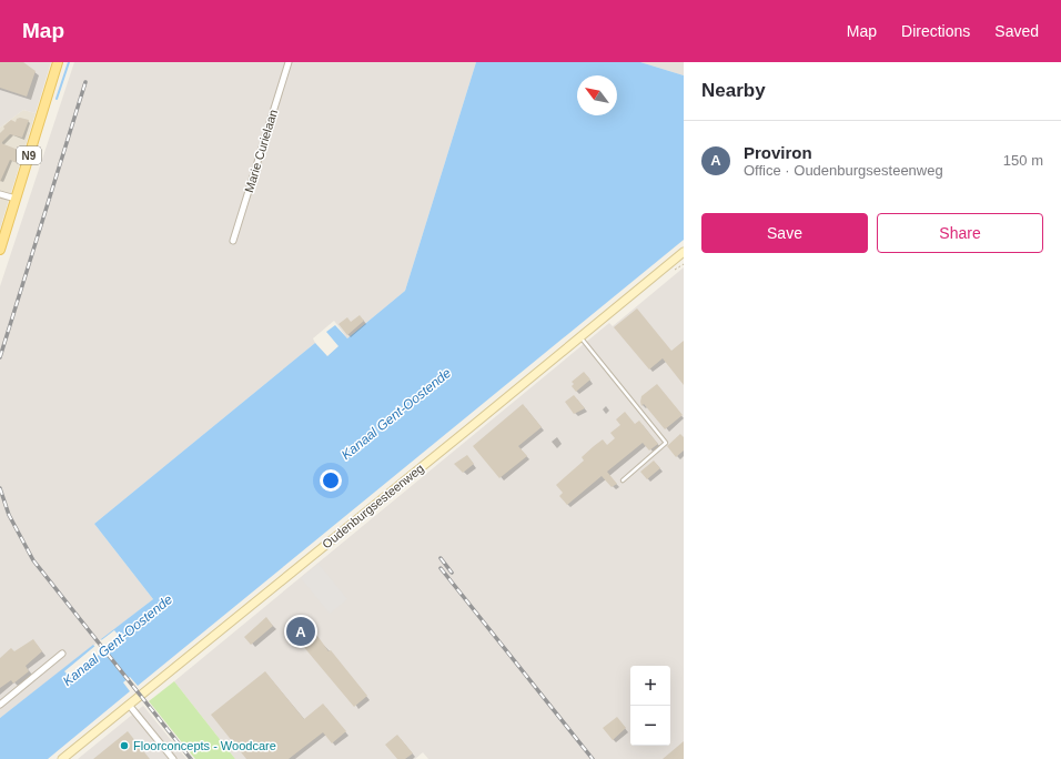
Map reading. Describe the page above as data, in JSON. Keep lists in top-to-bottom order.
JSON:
{
  "streets": {
    "main road": ["N9"],
    "street": ["Marie Curielaan", "Oudenburgsesteenweg"]
  },
  "water": ["Kanaal Gent-Oostende"],
  "places": ["Floorconcepts - Woodcare"],
  "north": "top left",
  "page": {
    "header": "Map",
    "nav": ["Map", "Directions", "Saved"],
    "heading": "Nearby",
    "list": [
      {
        "mark": "A",
        "name": "Proviron",
        "note": "Office · Oudenburgsesteenweg",
        "value": "150 m"
      }
    ],
    "buttons": ["Save", "Share"],
    "pins": "A",
    "map_buttons": ["+", "−"]
  }
}
